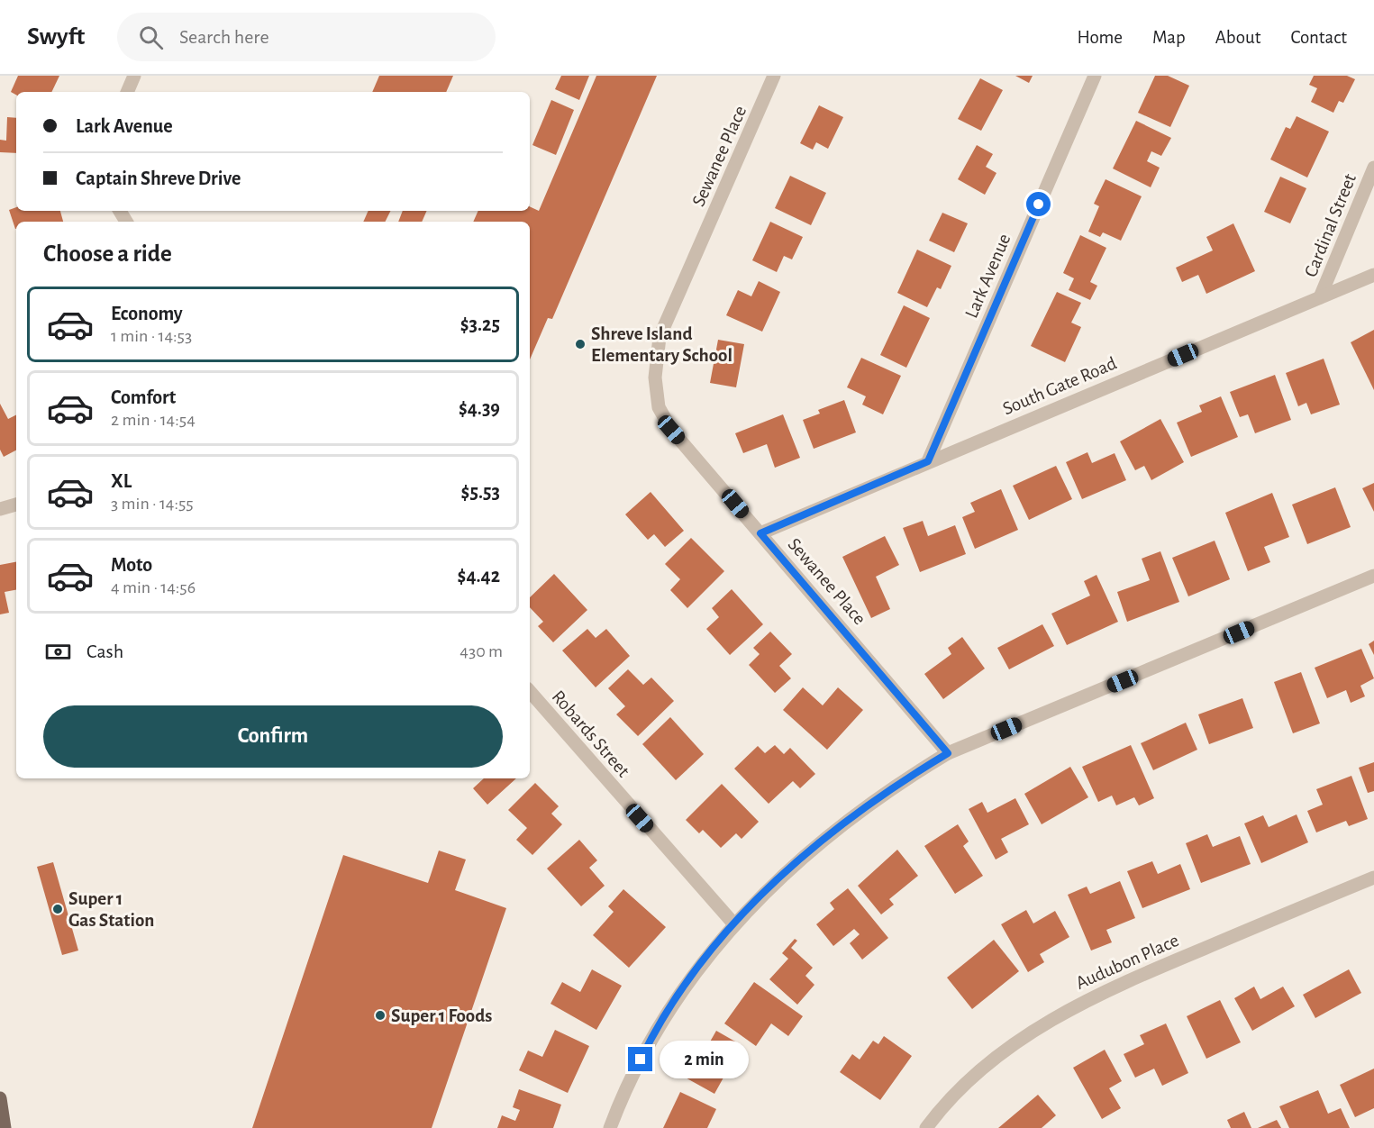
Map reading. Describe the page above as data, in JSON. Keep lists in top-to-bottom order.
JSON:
{
  "streets": {
    "street": [
      "Sewanee Place",
      "Cardinal Street",
      "Lark Avenue",
      "South Gate Road",
      "Robards Street",
      "Audubon Place"
    ]
  },
  "crossings": [
    ["Sewanee Place", "South Gate Road"],
    ["Cardinal Street", "South Gate Road"],
    ["Lark Avenue", "South Gate Road"]
  ],
  "places": ["Shreve Island Elementary School", "Super 1 Gas Station", "Super 1 Foods"],
  "page": {
    "header": "Swyft",
    "search": "Search here",
    "nav": [
      "Home",
      "Map",
      "About",
      "Contact"
    ],
    "banner": ["Lark Avenue", "Captain Shreve Drive"],
    "heading": "Choose a ride",
    "list": [
      {
        "name": "Economy",
        "note": "1 min · 14:53",
        "value": "$3.25"
      },
      {
        "name": "Comfort",
        "note": "2 min · 14:54",
        "value": "$4.39"
      },
      {
        "name": "XL",
        "note": "3 min · 14:55",
        "value": "$5.53"
      },
      {
        "name": "Moto",
        "note": "4 min · 14:56",
        "value": "$4.42"
      }
    ],
    "pay": ["Cash", "430 m"],
    "buttons": "Confirm",
    "bubble": "2 min"
  }
}
